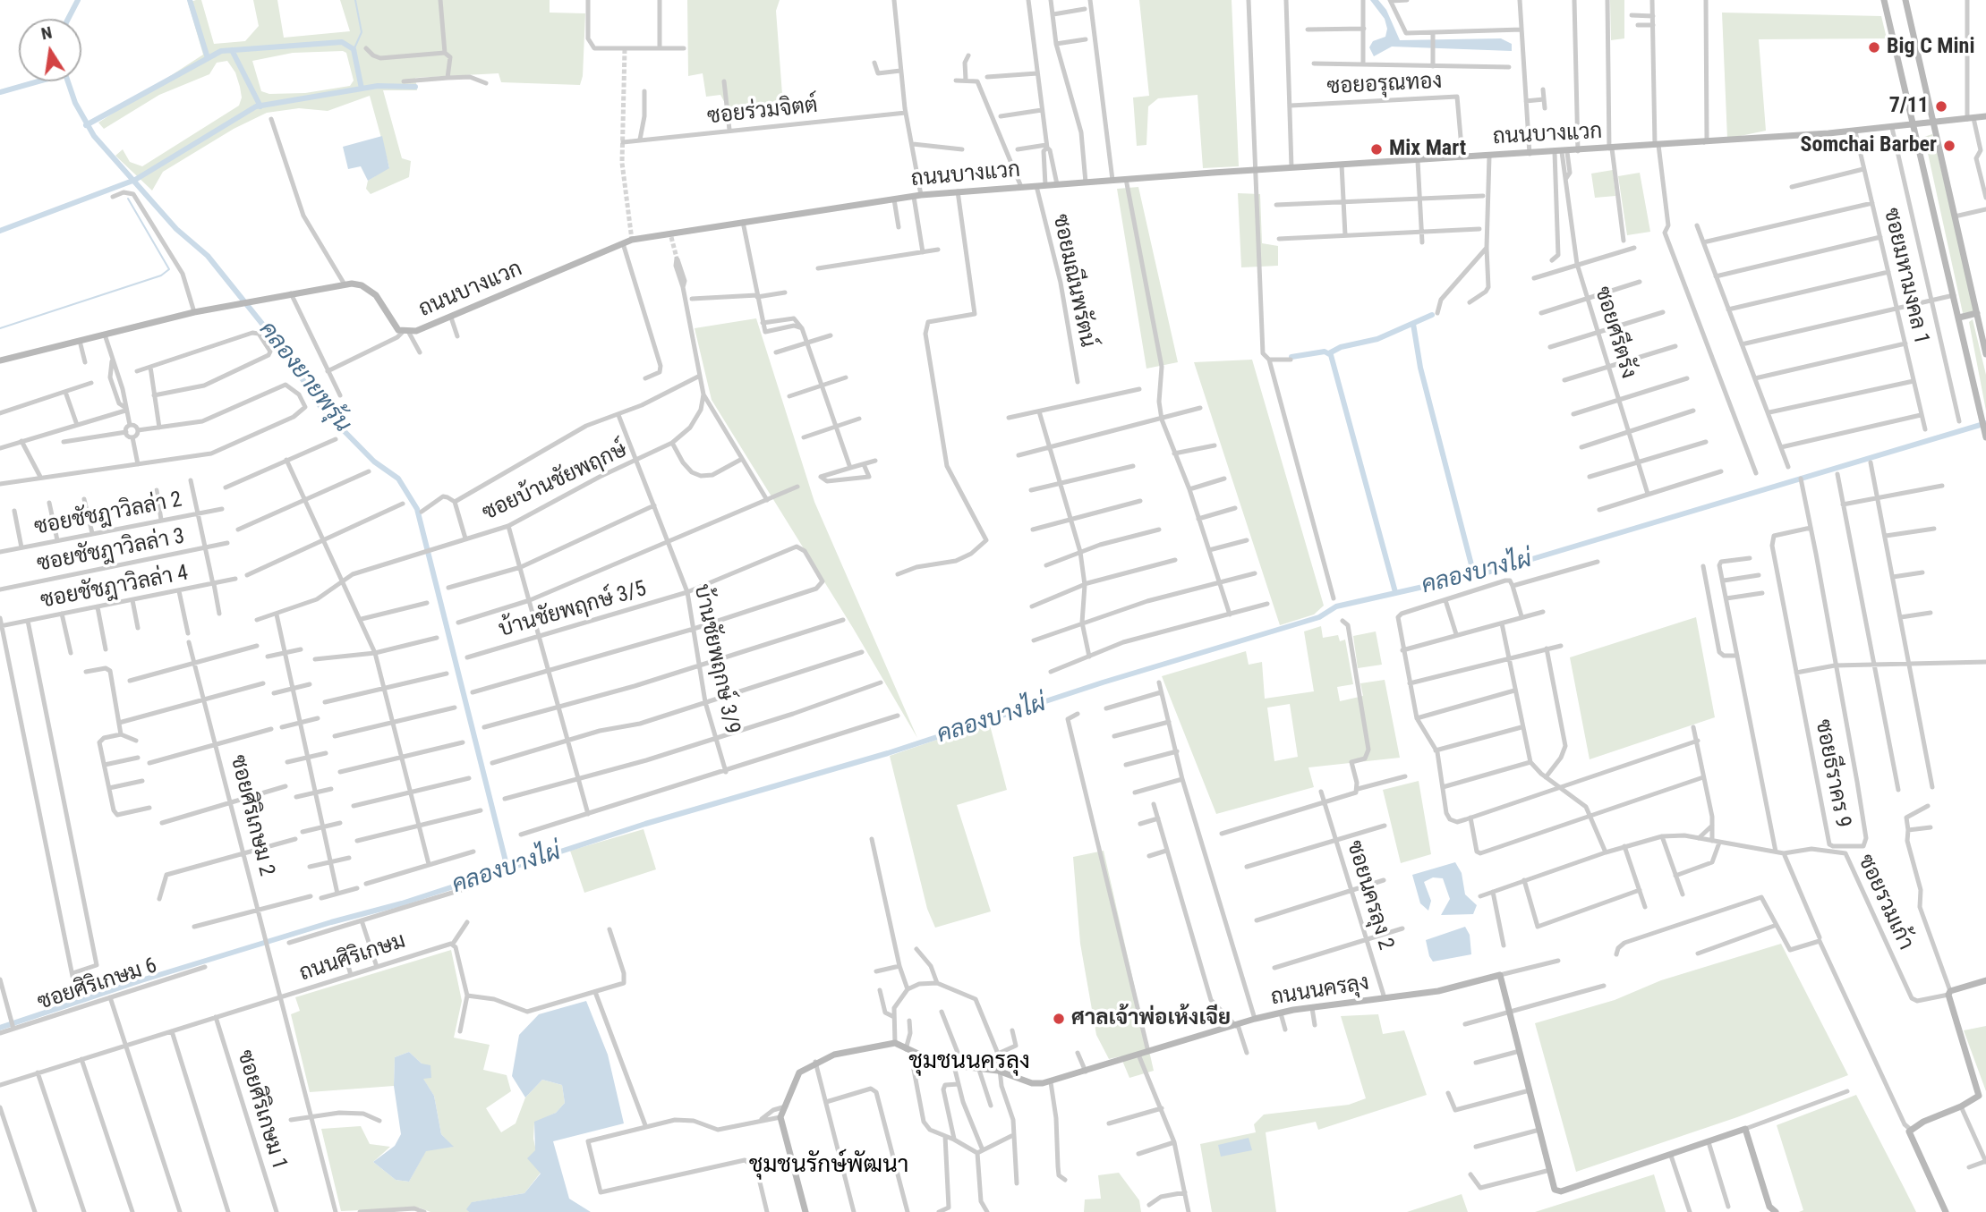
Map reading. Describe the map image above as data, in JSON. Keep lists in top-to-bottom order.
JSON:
{
  "streets": {
    "main road": ["ถนนบางแวก", "ถนนนครลุง"],
    "street": [
      "ซอยอรุณทอง",
      "ซอยร่วมจิตต์",
      "ซอยมหามงคล 1",
      "ซอยมณีนพรัตน์",
      "ซอยศรีตรัง",
      "ซอยบ้านชัยพฤกษ์",
      "ซอยชัชฎาวิลล่า 2",
      "ซอยชัชฎาวิลล่า 3",
      "ซอยชัชฎาวิลล่า 4",
      "บ้านชัยพฤกษ์ 3/5",
      "บ้านชัยพฤกษ์ 3/9",
      "ซอยธีราคร 9",
      "ซอยศิริเกษม 2",
      "ซอยนครลุง 2",
      "ซอยรวมเก้า",
      "ถนนศิริเกษม",
      "ซอยศิริเกษม 6",
      "ซอยศิริเกษม 1"
    ]
  },
  "crossings": [
    ["ซอยอรุณทอง", "ถนนบางแวก"],
    ["ถนนบางแวก", "ซอยมหามงคล 1"],
    ["ถนนบางแวก", "ซอยมณีนพรัตน์"],
    ["ถนนบางแวก", "ซอยศรีตรัง"],
    ["ซอยบ้านชัยพฤกษ์", "บ้านชัยพฤกษ์ 3/9"],
    ["บ้านชัยพฤกษ์ 3/5", "บ้านชัยพฤกษ์ 3/9"],
    ["ซอยศิริเกษม 2", "ถนนศิริเกษม"],
    ["ซอยนครลุง 2", "ถนนนครลุง"],
    ["ถนนศิริเกษม", "ซอยศิริเกษม 1"]
  ],
  "districts": ["ชุมชนนครลุง", "ชุมชนรักษ์พัฒนา"],
  "water": ["คลองยายพรุ้น", "คลองบางไผ่"],
  "places": [
    "Big C Mini",
    "7/11",
    "Somchai Barber",
    "Mix Mart",
    "ศาลเจ้าพ่อเห้งเจีย"
  ],
  "north": "top"
}
